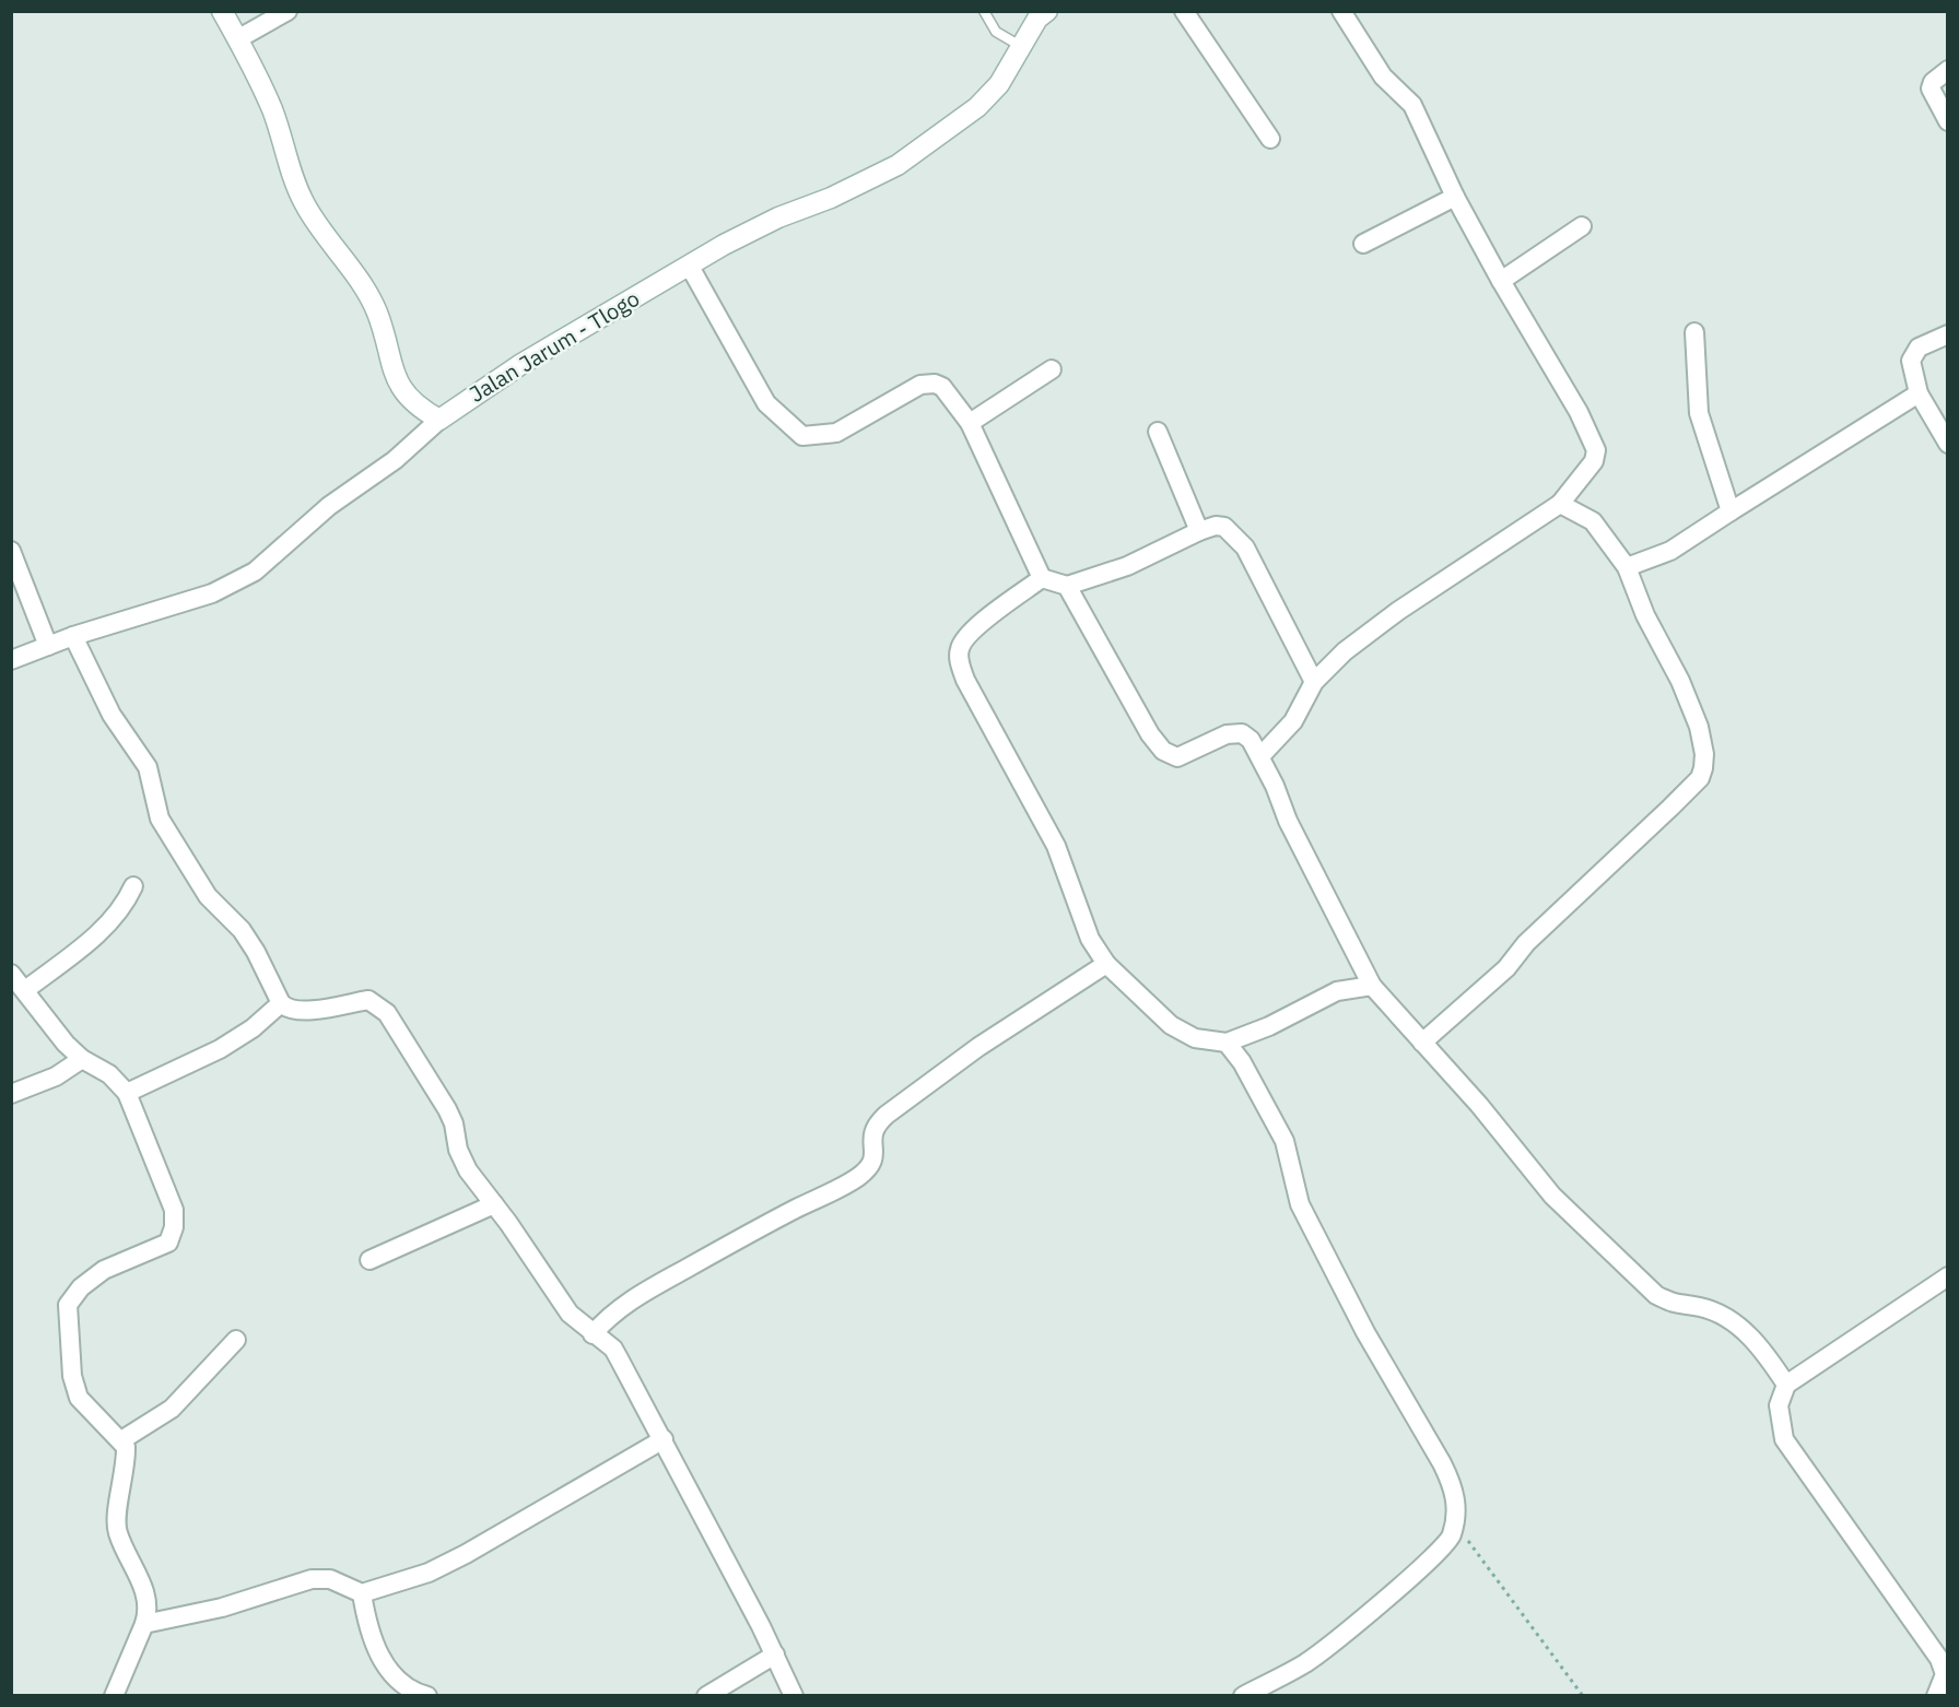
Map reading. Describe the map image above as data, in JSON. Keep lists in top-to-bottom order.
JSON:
{
  "streets": {
    "street": ["Jalan Jarum - Tlogo"]
  }
}
